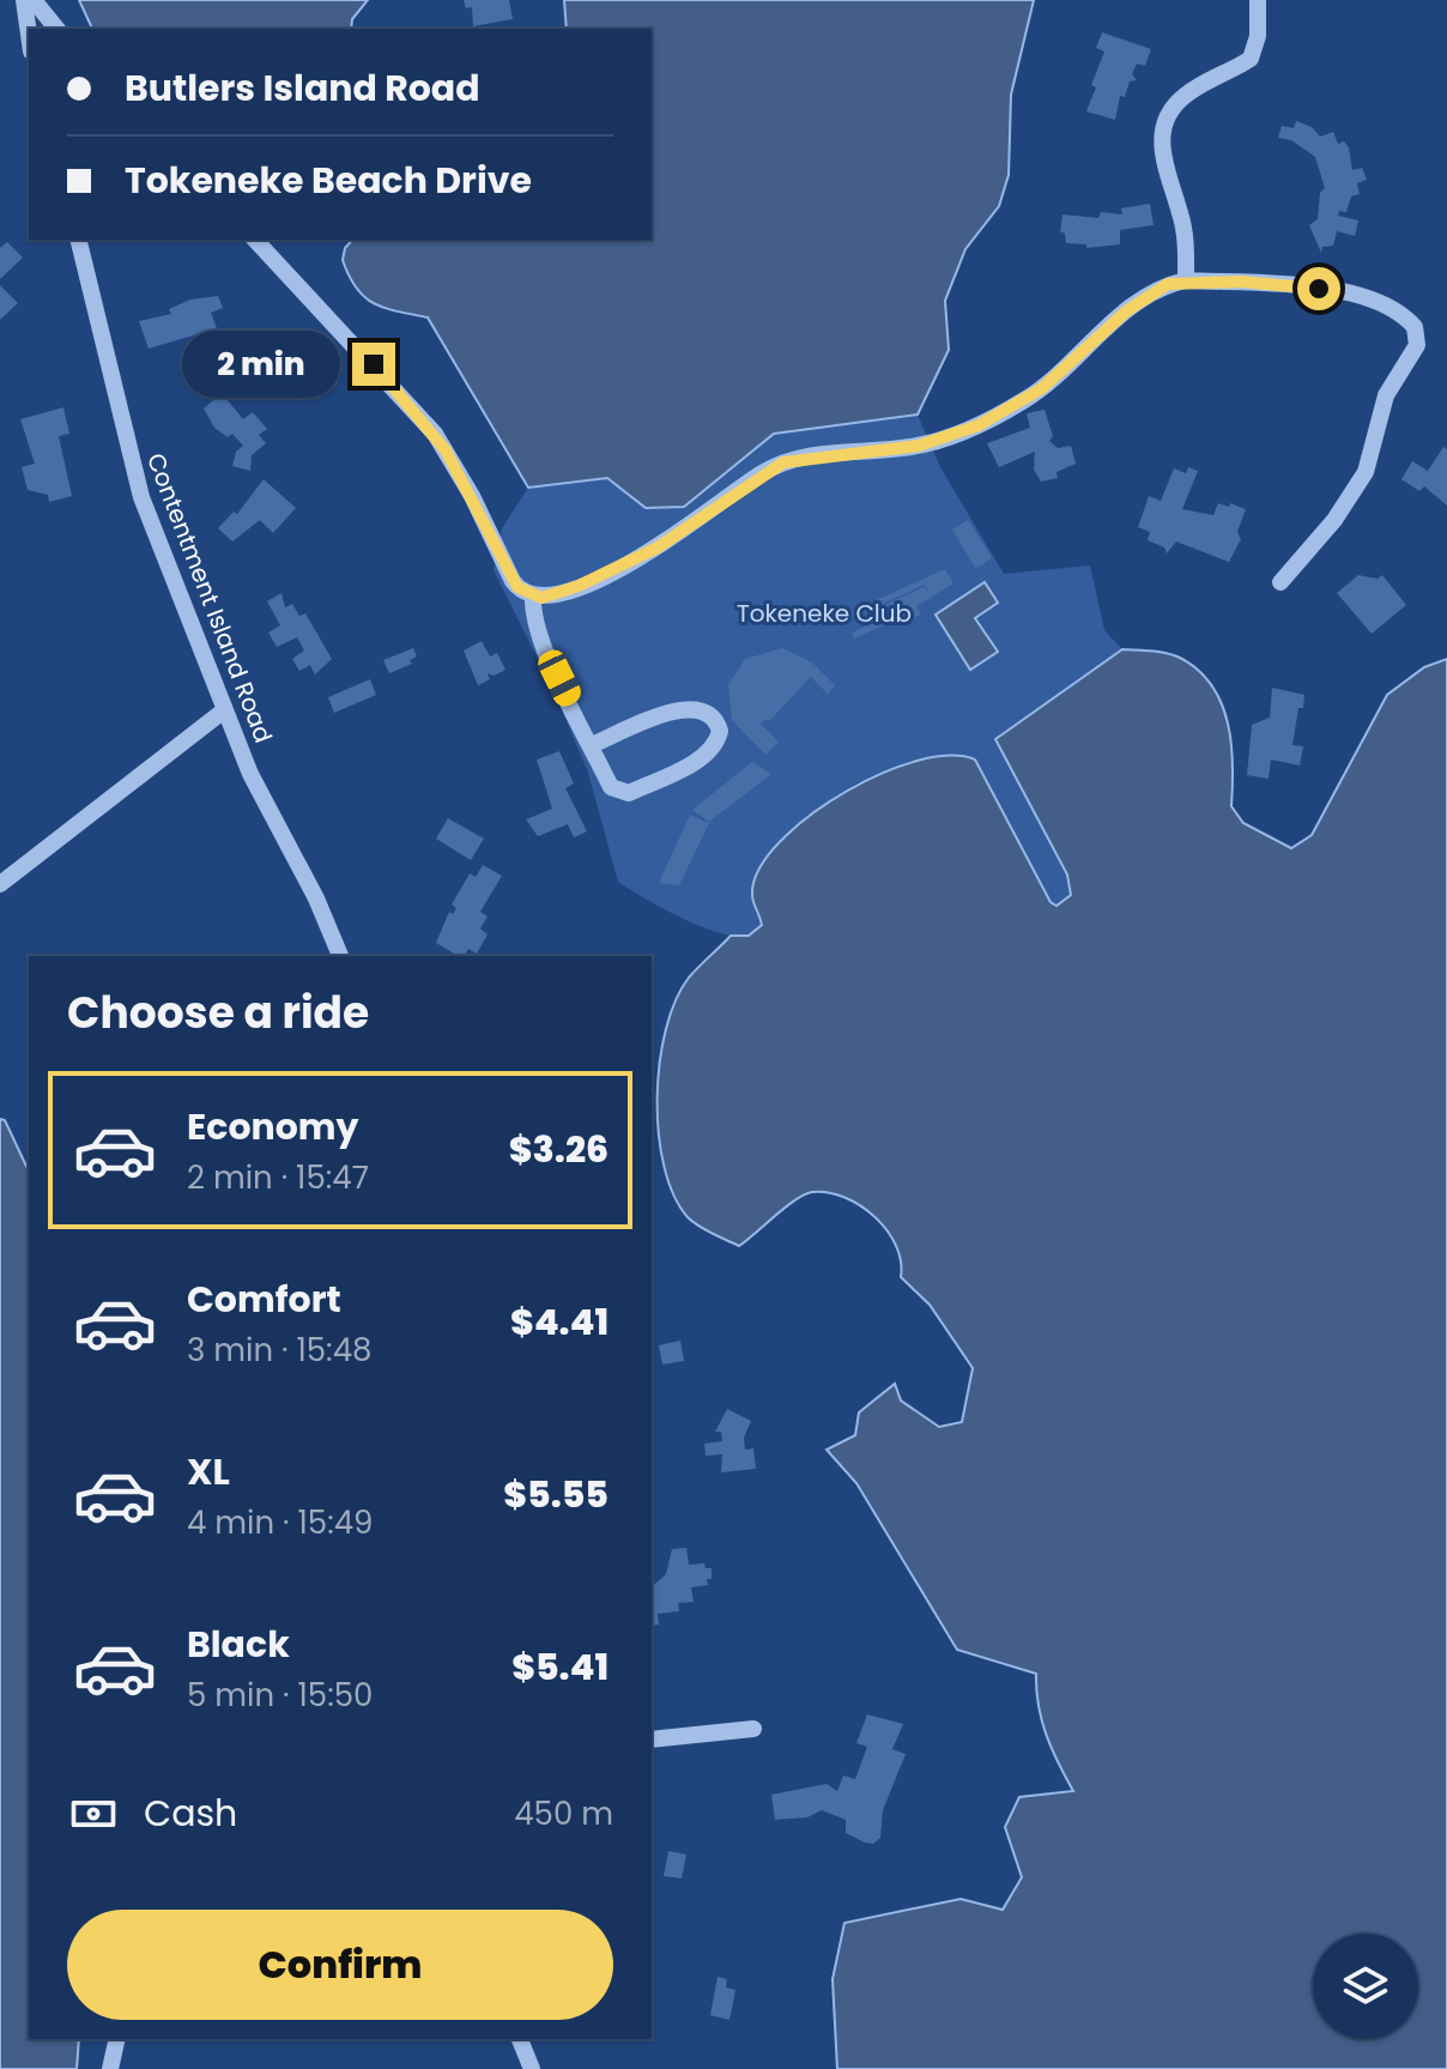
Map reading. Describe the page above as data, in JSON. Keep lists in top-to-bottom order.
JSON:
{
  "streets": {
    "street": ["Contentment Island Road"]
  },
  "parks": ["Tokeneke Club"],
  "page": {
    "banner": ["Butlers Island Road", "Tokeneke Beach Drive"],
    "bubble": "2 min",
    "heading": "Choose a ride",
    "list": [
      {
        "name": "Economy",
        "note": "2 min · 15:47",
        "value": "$3.26"
      },
      {
        "name": "Comfort",
        "note": "3 min · 15:48",
        "value": "$4.41"
      },
      {
        "name": "XL",
        "note": "4 min · 15:49",
        "value": "$5.55"
      },
      {
        "name": "Black",
        "note": "5 min · 15:50",
        "value": "$5.41"
      }
    ],
    "pay": ["Cash", "450 m"],
    "buttons": "Confirm"
  }
}
